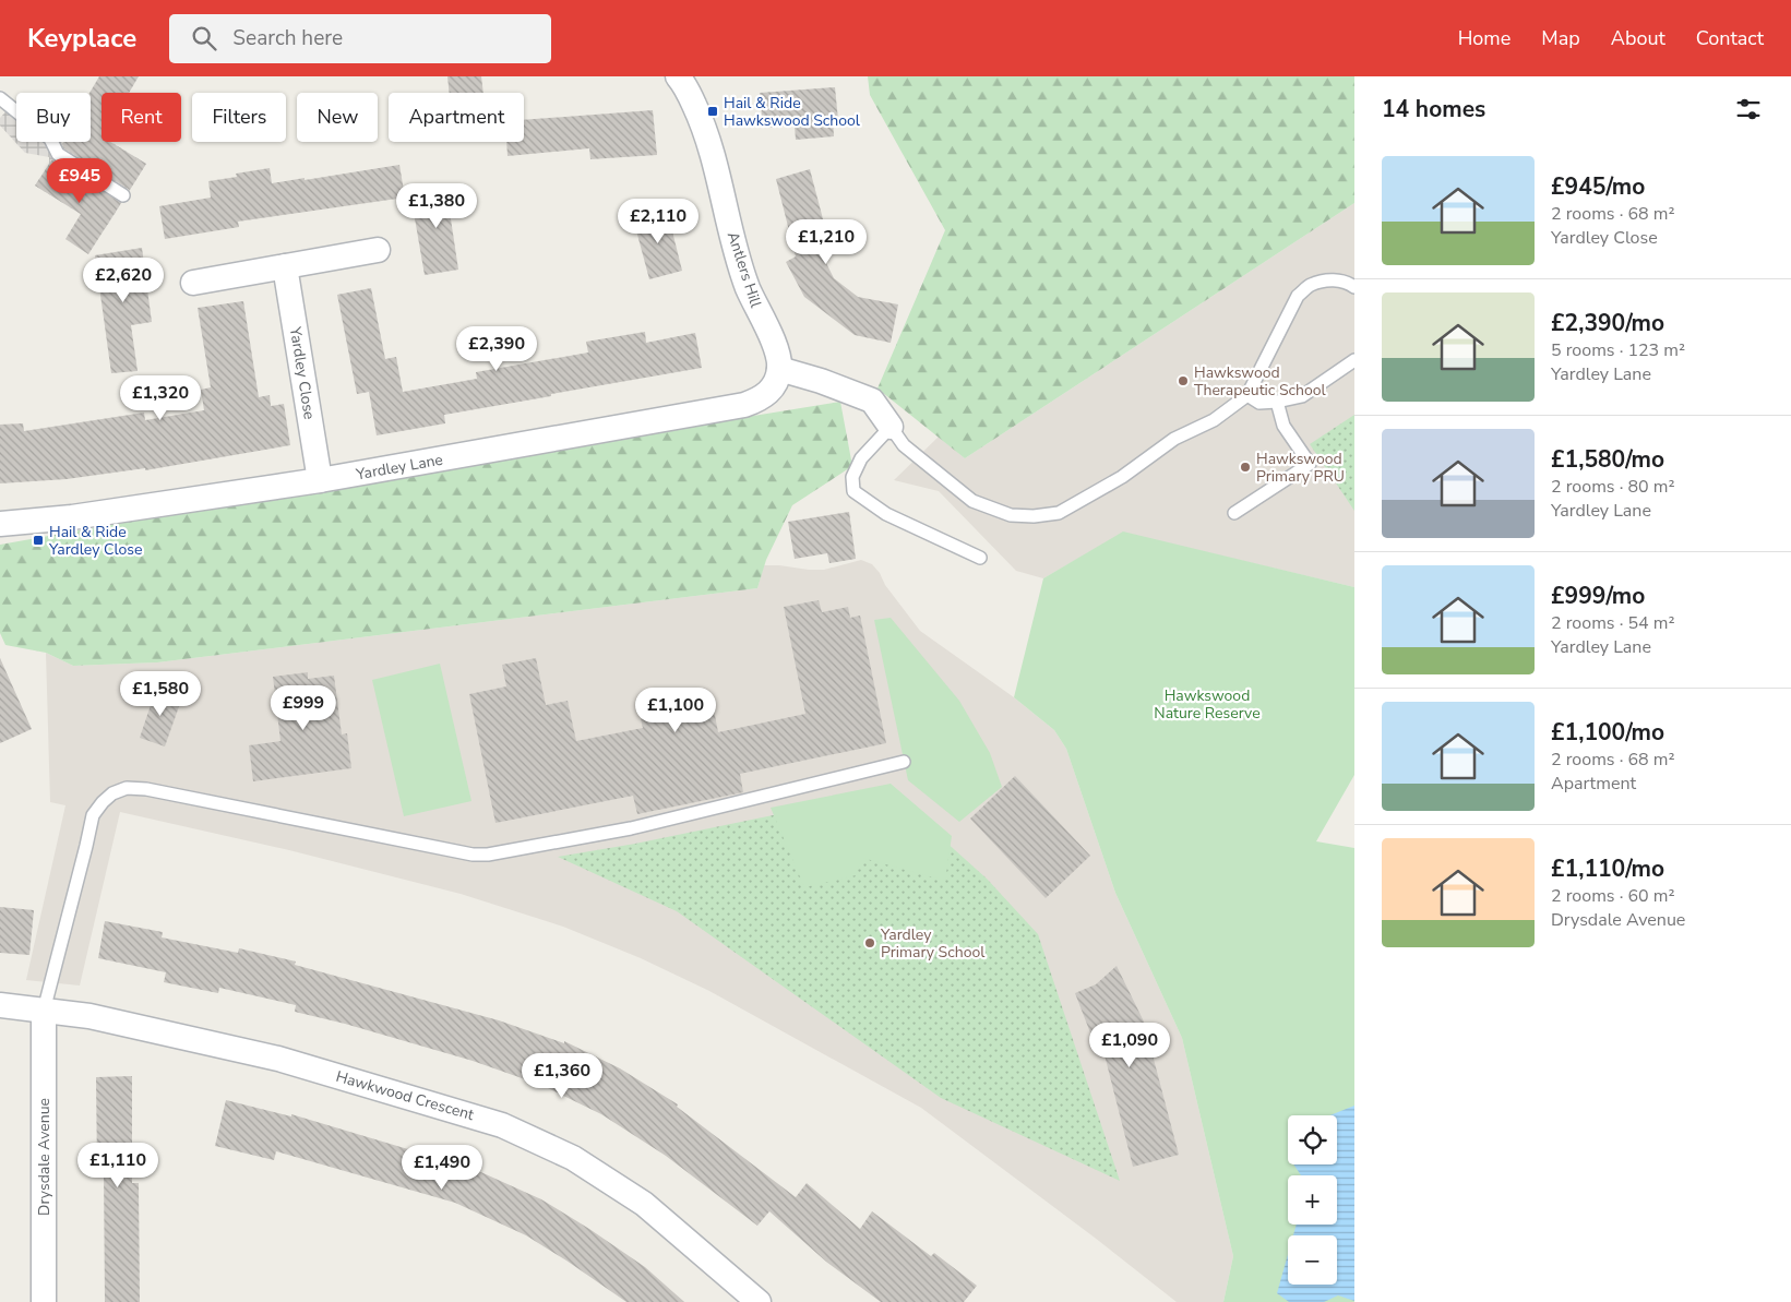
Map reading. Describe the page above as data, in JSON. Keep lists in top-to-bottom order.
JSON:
{
  "streets": {
    "street": [
      "Antlers Hill",
      "Yardley Close",
      "Yardley Lane",
      "Hawkwood Crescent",
      "Drysdale Avenue"
    ]
  },
  "crossings": [
    ["Antlers Hill", "Yardley Lane"],
    ["Yardley Close", "Yardley Lane"],
    ["Hawkwood Crescent", "Drysdale Avenue"]
  ],
  "parks": ["Hawkswood Nature Reserve"],
  "places": {
    "transit": ["Hail & Ride Hawkswood School", "Hail & Ride Yardley Close"],
    "other": ["Hawkswood Therapeutic School", "Hawkswood Primary PRU", "Yardley Primary School"]
  },
  "page": {
    "header": "Keyplace",
    "search": "Search here",
    "nav": [
      "Home",
      "Map",
      "About",
      "Contact"
    ],
    "heading": "14 homes",
    "chip": [
      "Buy",
      "Rent",
      "Filters",
      "New",
      "Apartment"
    ],
    "list": [
      {
        "name": "£945/mo",
        "note": "2 rooms · 68 m² · Yardley Close"
      },
      {
        "name": "£2,390/mo",
        "note": "5 rooms · 123 m² · Yardley Lane"
      },
      {
        "name": "£1,580/mo",
        "note": "2 rooms · 80 m² · Yardley Lane"
      },
      {
        "name": "£999/mo",
        "note": "2 rooms · 54 m² · Yardley Lane"
      },
      {
        "name": "£1,100/mo",
        "note": "2 rooms · 68 m² · Apartment"
      },
      {
        "name": "£1,110/mo",
        "note": "2 rooms · 60 m² · Drysdale Avenue"
      }
    ],
    "price": [
      "£945",
      "£1,380",
      "£2,110",
      "£1,210",
      "£2,620",
      "£2,390",
      "£1,320",
      "£1,580",
      "£999",
      "£1,100",
      "£1,090",
      "£1,360",
      "£1,110",
      "£1,490"
    ],
    "map_buttons": ["+", "−"]
  }
}
